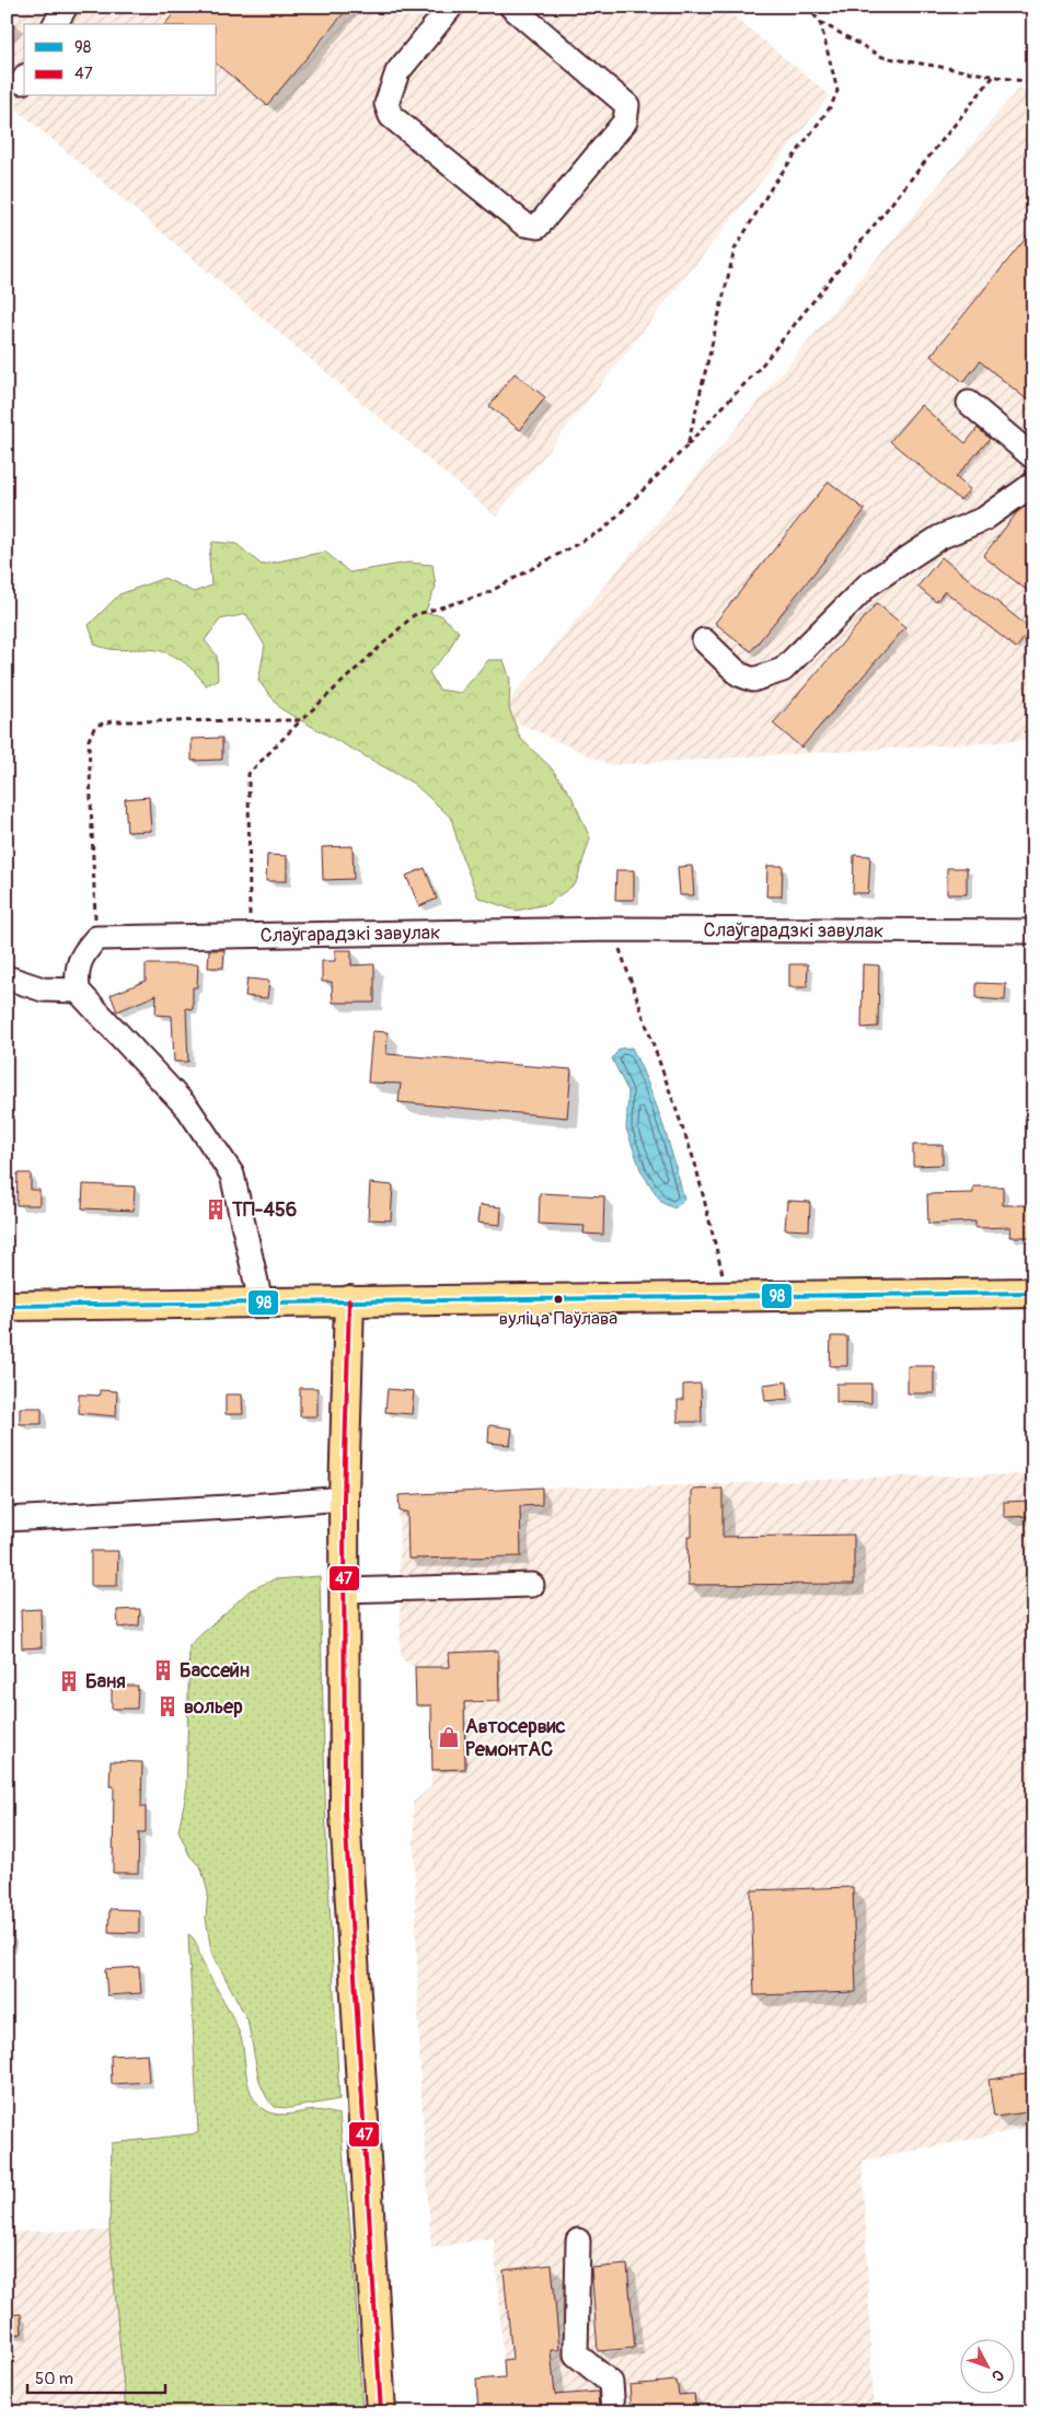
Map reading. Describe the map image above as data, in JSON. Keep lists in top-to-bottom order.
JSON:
{
  "streets": {
    "street": ["Слаўгарадзкі завулак"]
  },
  "places": {
    "building": [
      "ТП-456",
      "Бассейн",
      "Баня",
      "вольер"
    ],
    "other": ["вуліца Паўлава"],
    "shop": ["Автосервис РемонтАС"]
  },
  "lines": ["transit line 98", "transit line 47"],
  "legend": ["98", "47"],
  "scale_bar": "50 m",
  "north": "bottom right"
}
